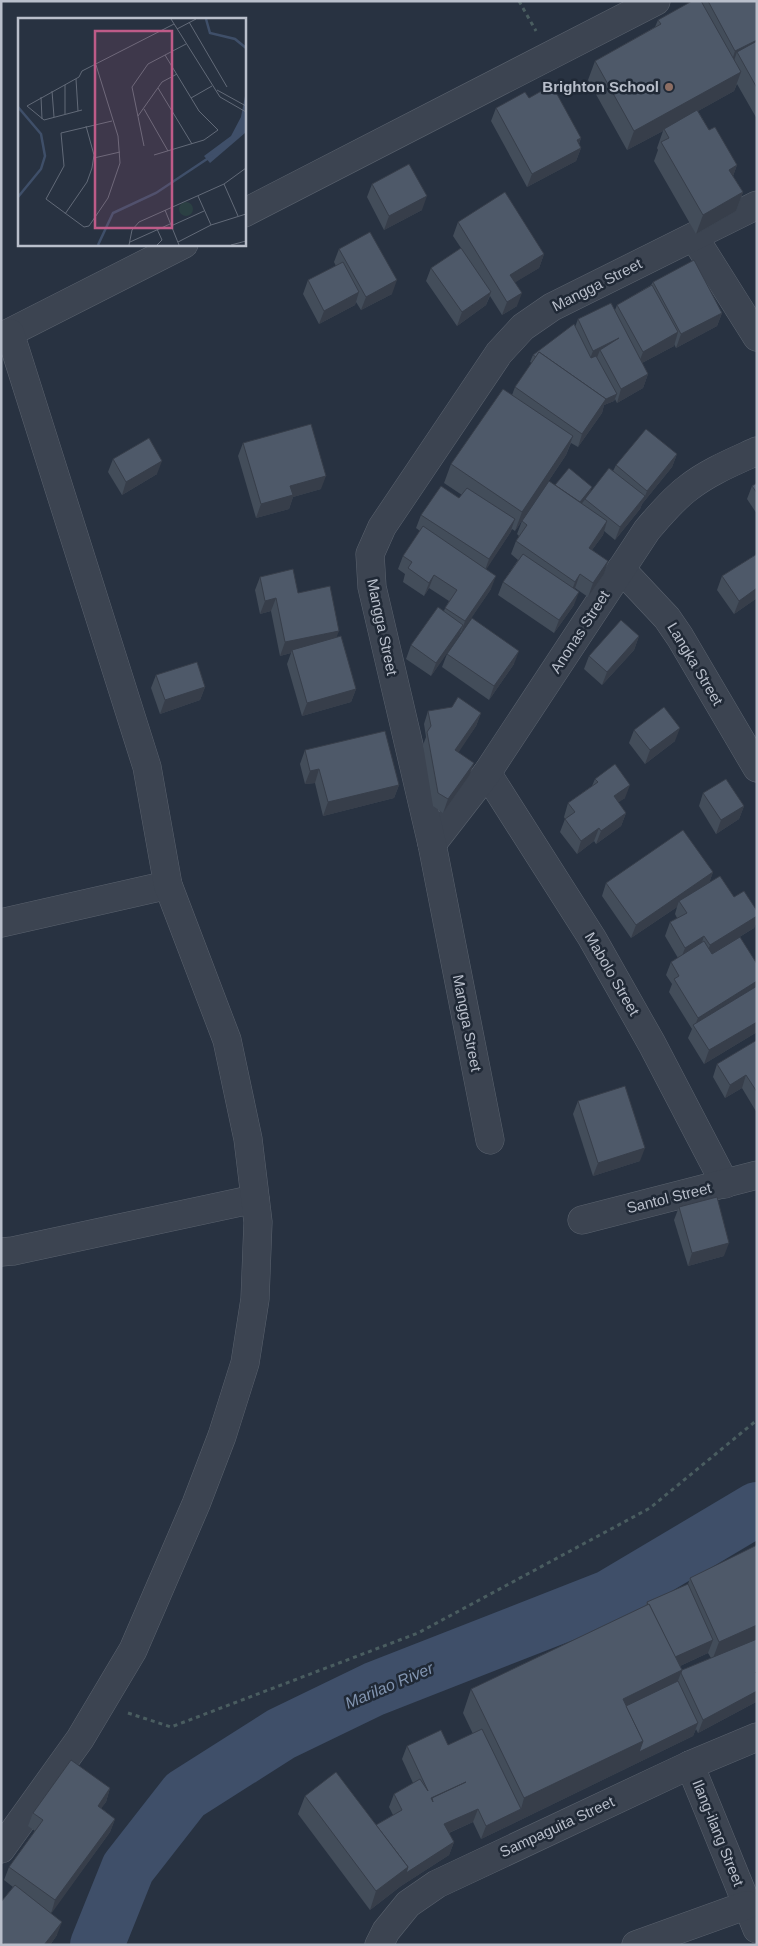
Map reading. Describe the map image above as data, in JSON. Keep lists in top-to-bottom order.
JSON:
{
  "streets": {
    "street": [
      "Mangga Street",
      "Anonas Street",
      "Langka Street",
      "Mabolo Street",
      "Santol Street",
      "Sampaguita Street",
      "Ilang-ilang Street"
    ]
  },
  "crossings": [
    ["Mangga Street", "Anonas Street"],
    ["Anonas Street", "Langka Street"],
    ["Anonas Street", "Mabolo Street"],
    ["Mabolo Street", "Santol Street"],
    ["Sampaguita Street", "Ilang-ilang Street"]
  ],
  "water": ["Marilao River"],
  "places": ["Brighton School"]
}
